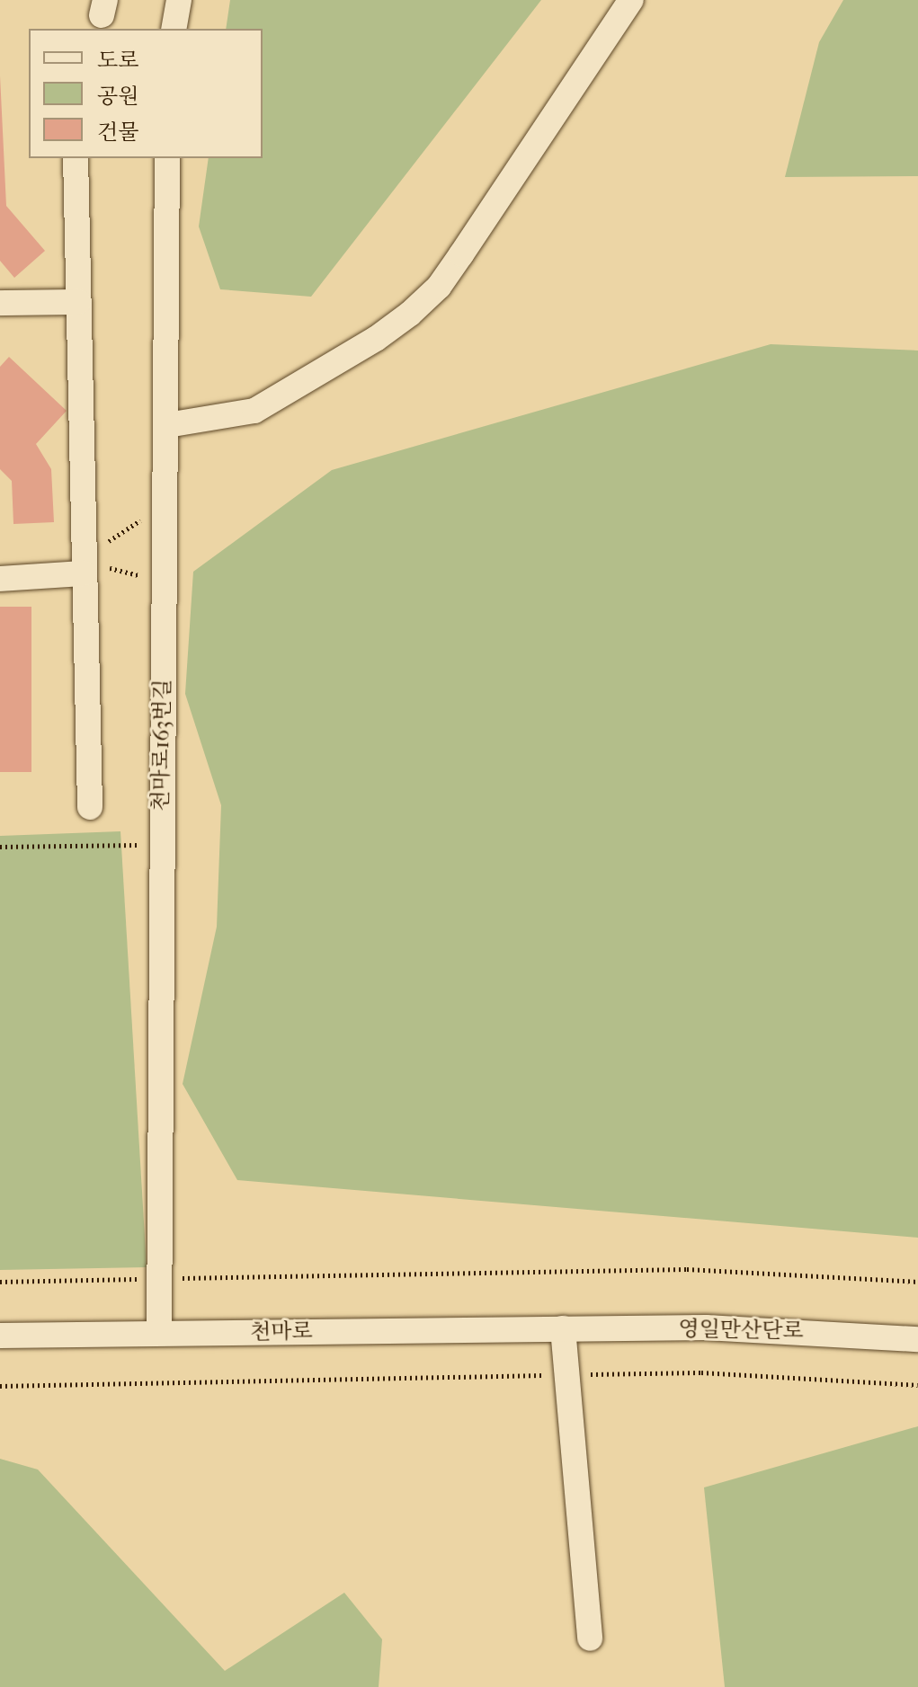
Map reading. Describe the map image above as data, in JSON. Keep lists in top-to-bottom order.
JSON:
{
  "streets": {
    "street": ["천마로163번길", "영일만산단로", "천마로"]
  },
  "crossings": [
    ["천마로163번길", "천마로"],
    ["영일만산단로", "천마로"]
  ],
  "legend": ["도로", "공원", "건물"]
}
